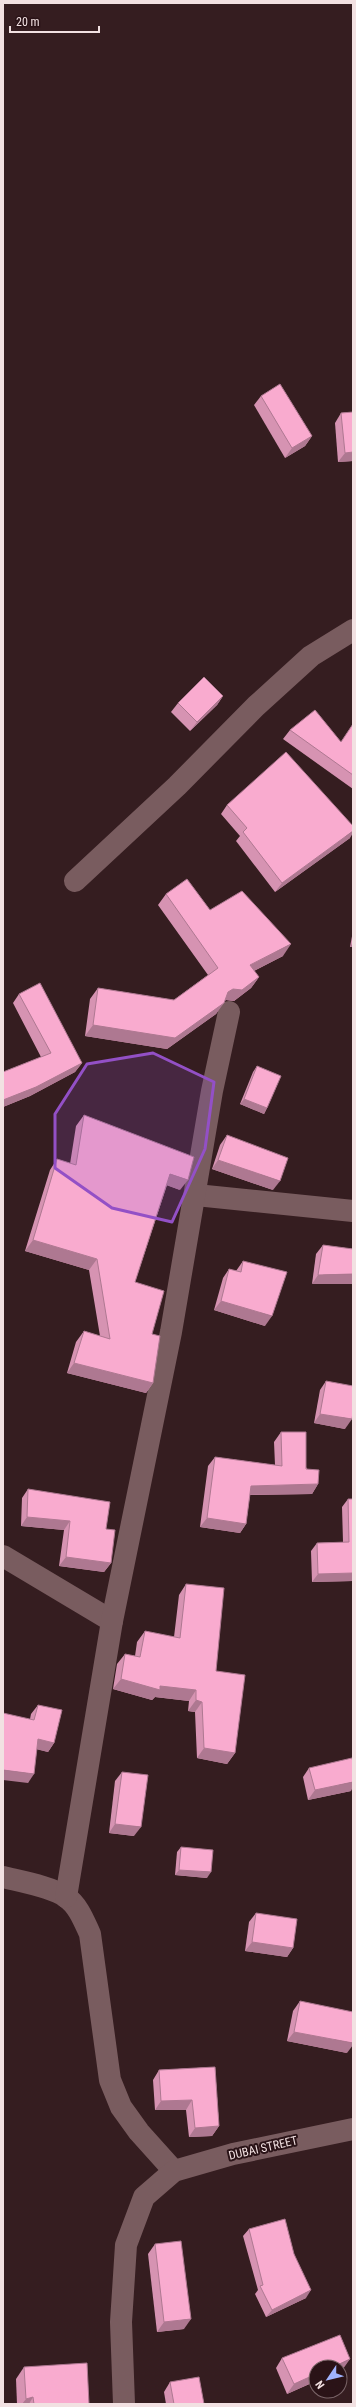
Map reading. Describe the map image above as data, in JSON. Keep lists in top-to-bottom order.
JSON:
{
  "streets": {
    "street": ["DUBAI STREET"]
  },
  "scale_bar": "20 m",
  "north": "bottom left"
}
